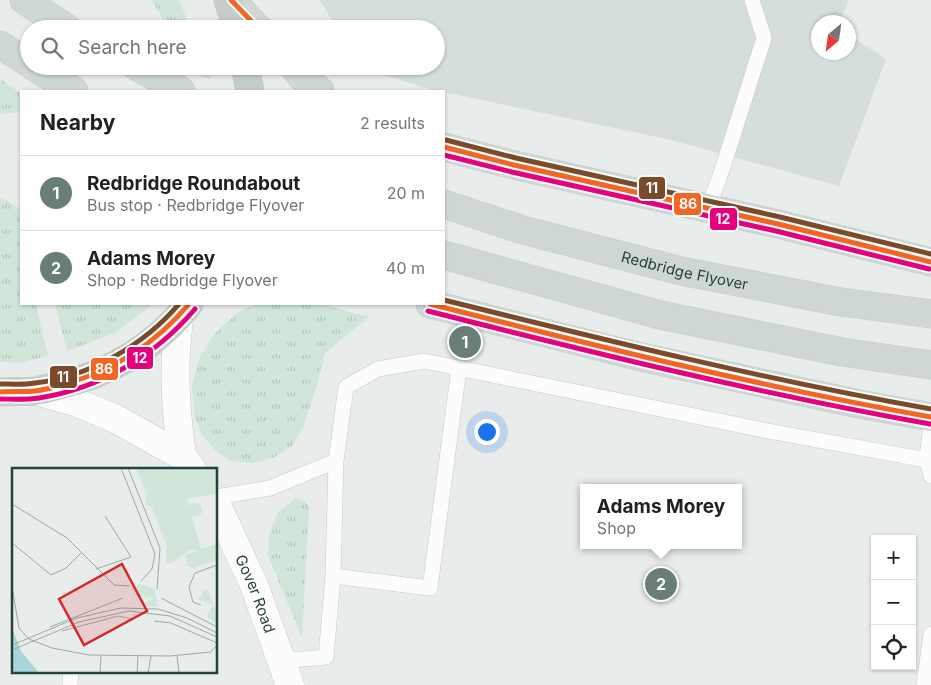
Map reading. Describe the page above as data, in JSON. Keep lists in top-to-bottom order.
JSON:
{
  "streets": {
    "main road": ["Redbridge Flyover"],
    "street": ["Gover Road"]
  },
  "lines": ["transit line 86", "transit line 11", "transit line 12"],
  "north": "bottom left",
  "page": {
    "search": "Search here",
    "heading": ["Nearby", "2 results"],
    "list": [
      {
        "mark": "1",
        "name": "Redbridge Roundabout",
        "note": "Bus stop · Redbridge Flyover",
        "value": "20 m"
      },
      {
        "mark": "2",
        "name": "Adams Morey",
        "note": "Shop · Redbridge Flyover",
        "value": "40 m"
      }
    ],
    "pins": ["1", "2"],
    "popup": ["Adams Morey", "Shop"],
    "map_buttons": ["+", "−"]
  }
}
